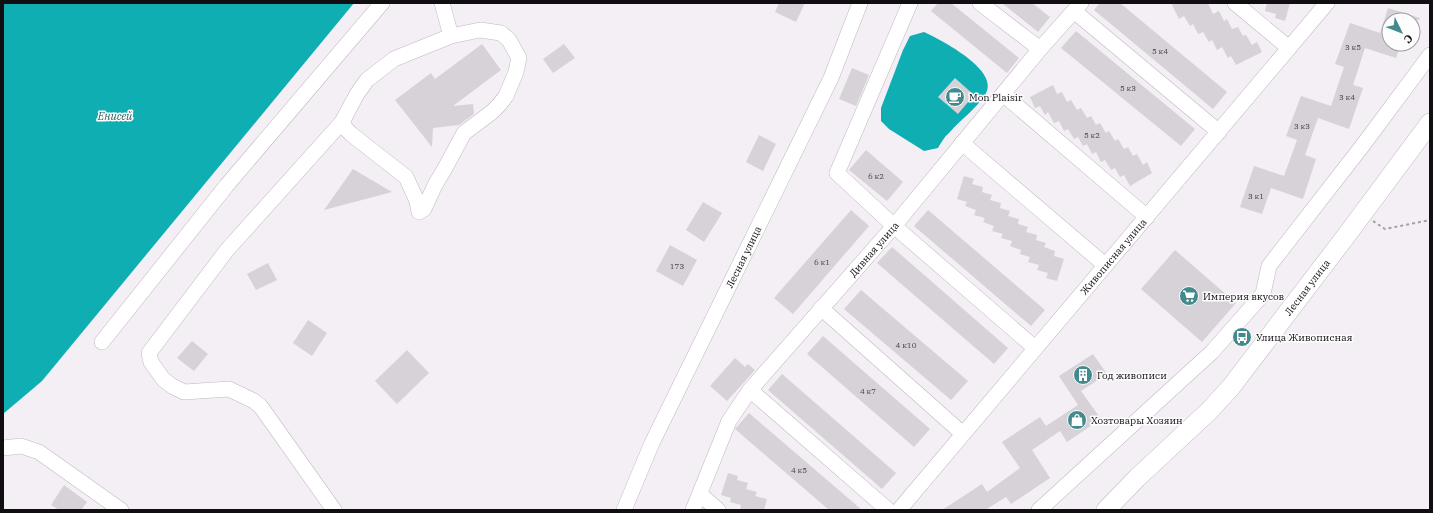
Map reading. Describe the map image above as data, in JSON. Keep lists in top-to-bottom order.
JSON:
{
  "streets": {
    "main road": ["Лесная улица"],
    "street": ["Дивная улица", "Живописная улица"]
  },
  "water": ["Енисей"],
  "places": {
    "cafe": ["Mon Plaisir"],
    "supermarket": ["Империя вкусов"],
    "bus stop": ["Улица Живописная"],
    "building": ["Год живописи"],
    "shop": ["Хозтовары Хозяин"]
  },
  "house_numbers": [
    "3 к5",
    "5 к4",
    "5 к3",
    "3 к4",
    "3 к3",
    "5 к2",
    "6 к2",
    "3 к1",
    "6 к1",
    "173",
    "4 к10",
    "4 к7",
    "4 к5"
  ],
  "north": "bottom right"
}
